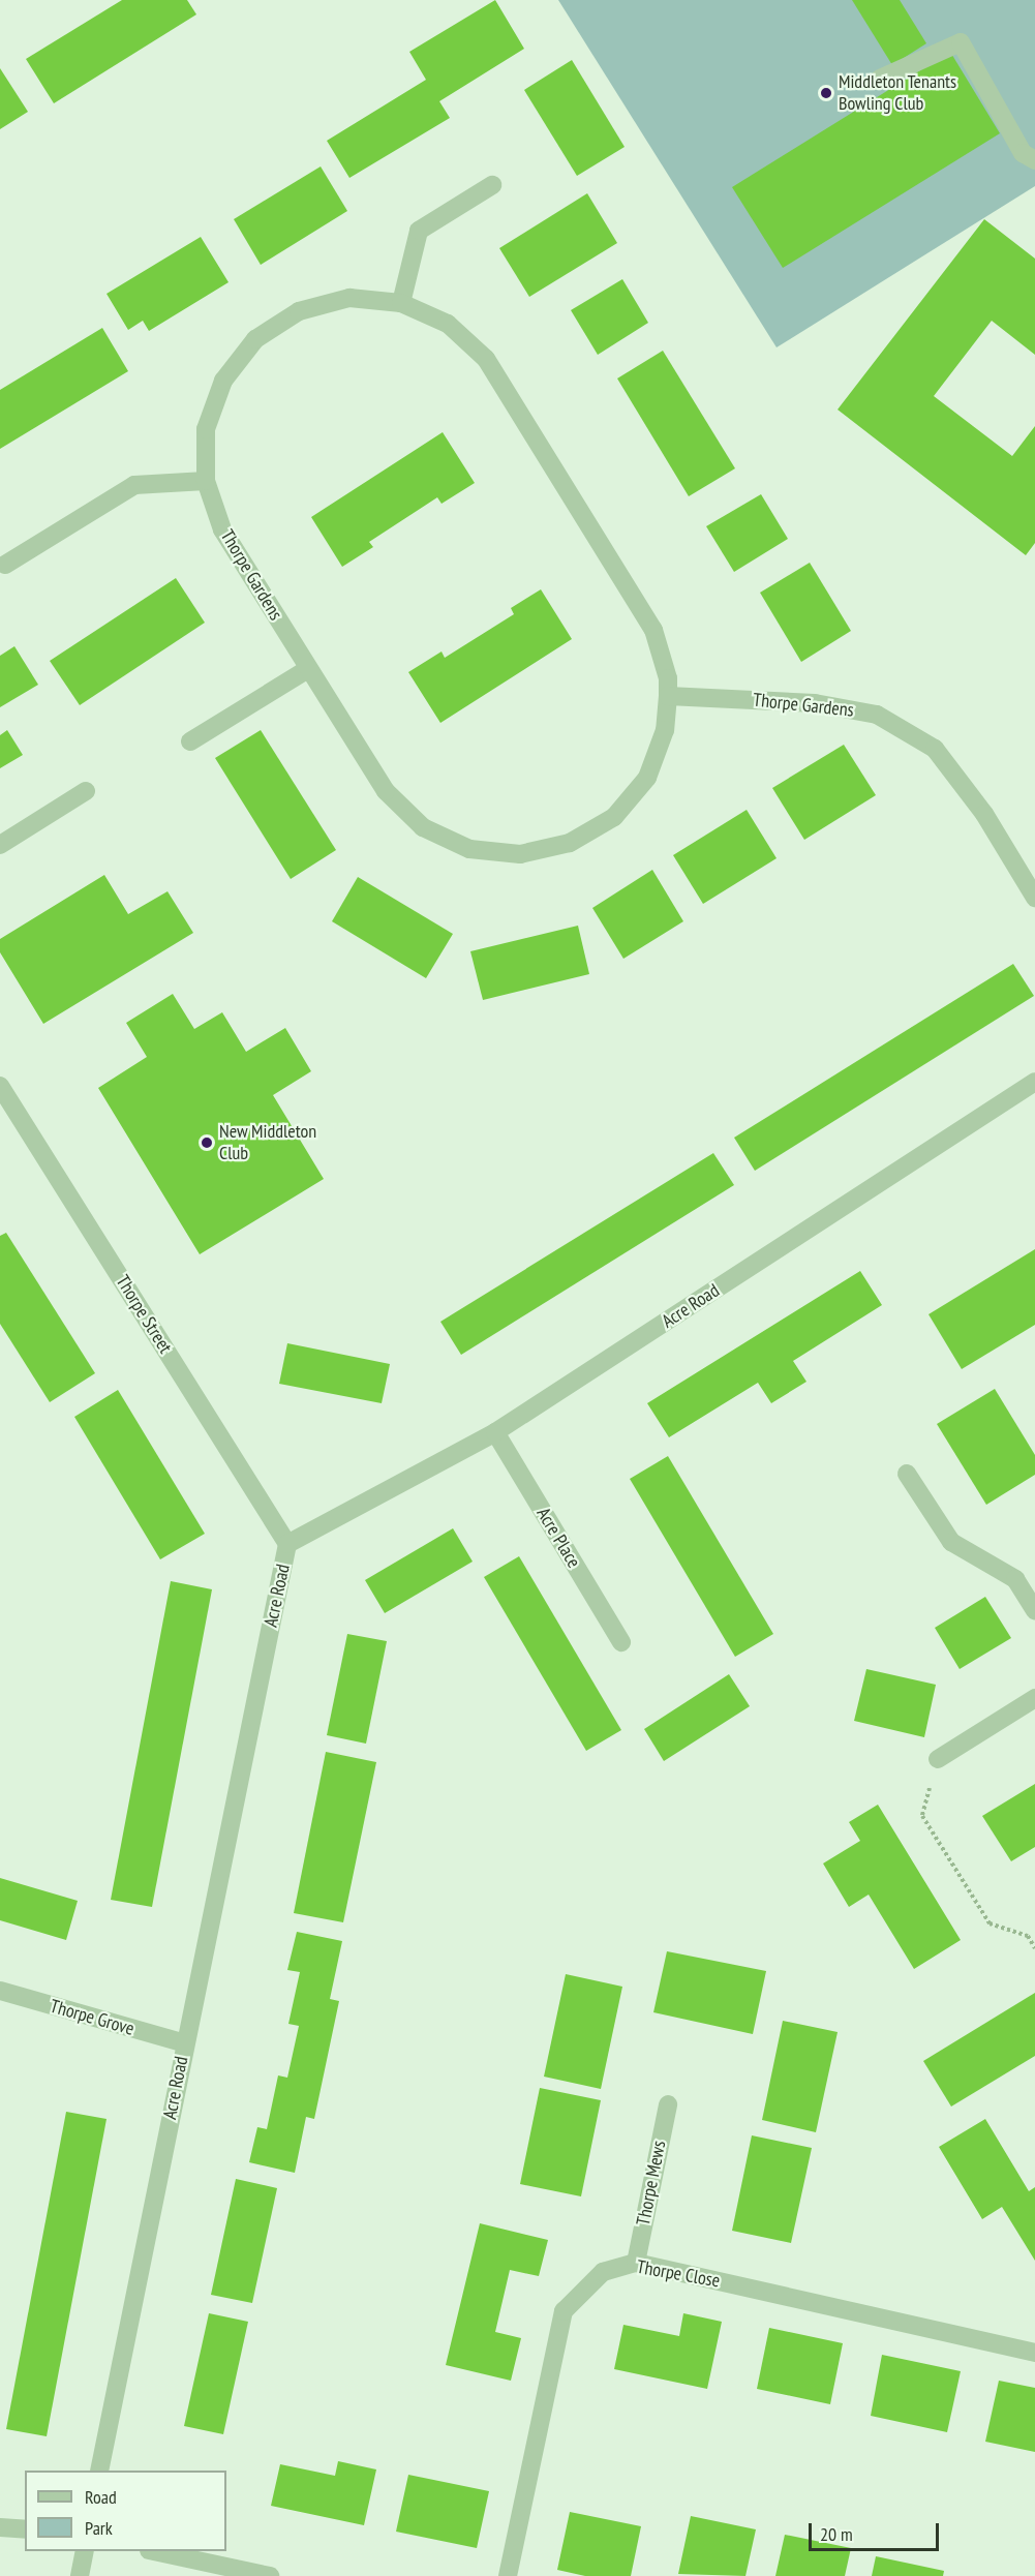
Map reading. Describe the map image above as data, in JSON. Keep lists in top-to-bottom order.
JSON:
{
  "streets": {
    "street": [
      "Thorpe Gardens",
      "Acre Road",
      "Thorpe Street",
      "Acre Place",
      "Thorpe Grove",
      "Thorpe Mews",
      "Thorpe Close"
    ]
  },
  "crossings": [
    ["Acre Road", "Thorpe Street"],
    ["Acre Road", "Acre Place"],
    ["Acre Road", "Thorpe Grove"],
    ["Thorpe Mews", "Thorpe Close"]
  ],
  "places": ["Middleton Tenants Bowling Club", "New Middleton Club"],
  "legend": ["Road", "Park"],
  "scale_bar": "20 m"
}
